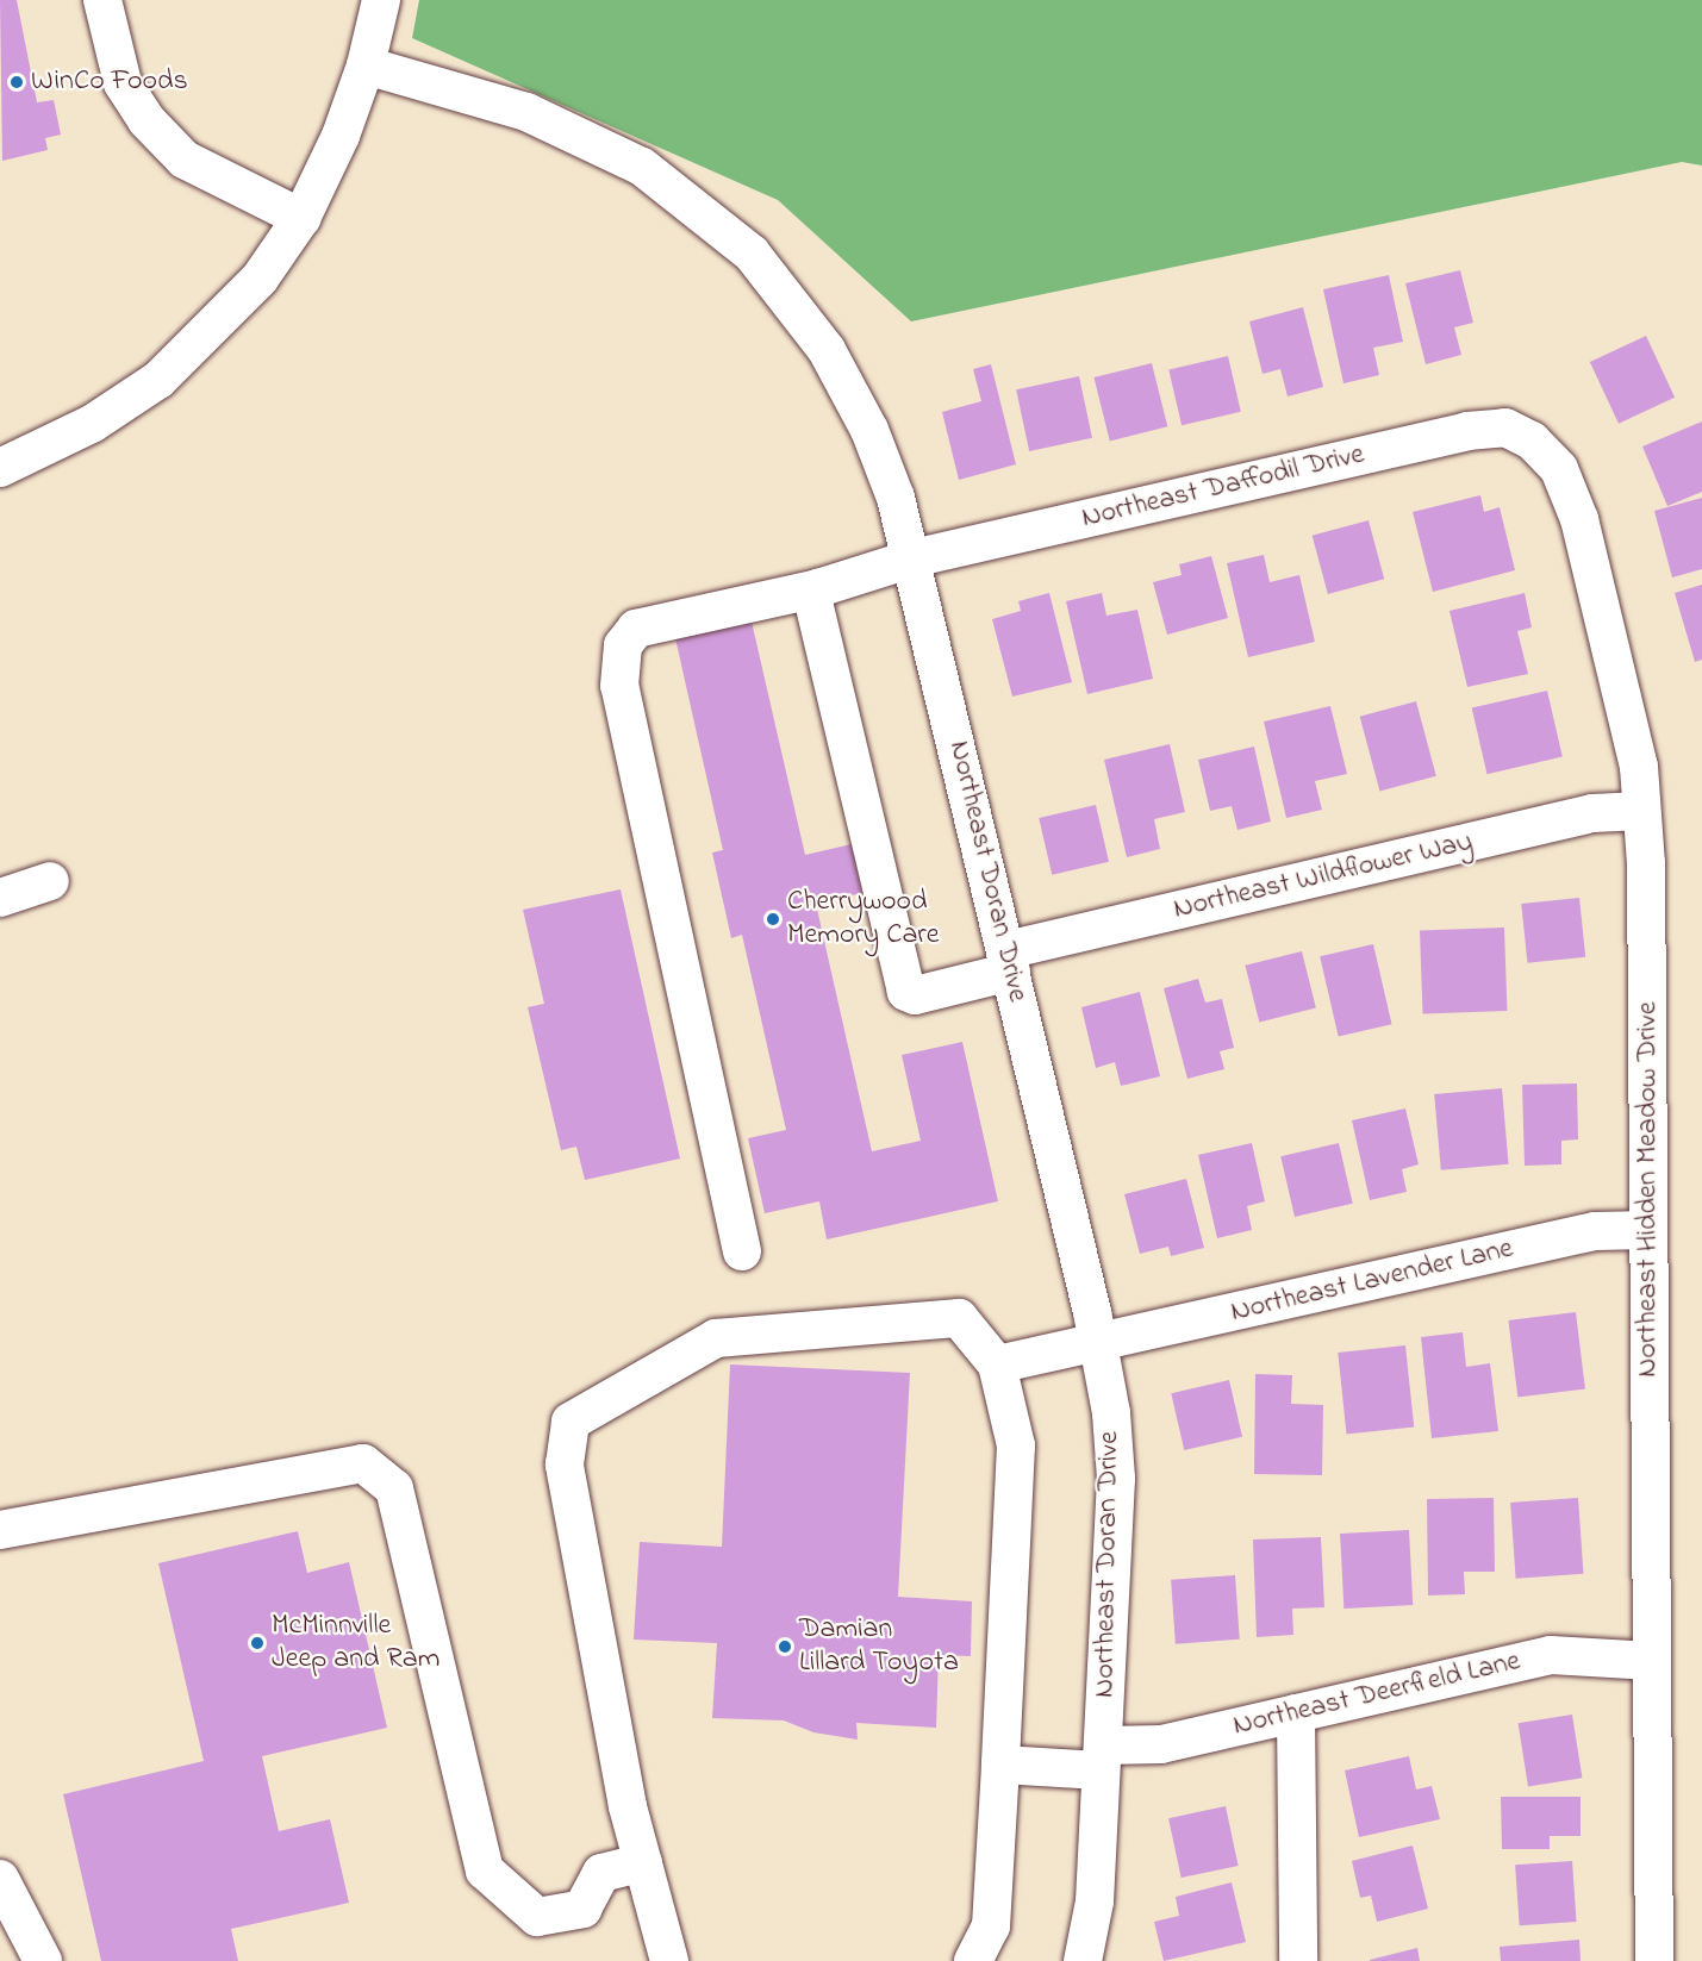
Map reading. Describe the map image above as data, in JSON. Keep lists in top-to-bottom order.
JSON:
{
  "streets": {
    "street": [
      "Northeast Daffodil Drive",
      "Northeast Doran Drive",
      "Northeast Wildflower Way",
      "Northeast Hidden Meadow Drive",
      "Northeast Lavender Lane",
      "Northeast Deerfield Lane"
    ]
  },
  "crossings": [
    ["Northeast Daffodil Drive", "Northeast Doran Drive"],
    ["Northeast Daffodil Drive", "Northeast Wildflower Way"],
    ["Northeast Daffodil Drive", "Northeast Hidden Meadow Drive"],
    ["Northeast Doran Drive", "Northeast Wildflower Way"],
    ["Northeast Doran Drive", "Northeast Lavender Lane"],
    ["Northeast Doran Drive", "Northeast Deerfield Lane"],
    ["Northeast Wildflower Way", "Northeast Hidden Meadow Drive"],
    ["Northeast Hidden Meadow Drive", "Northeast Lavender Lane"],
    ["Northeast Hidden Meadow Drive", "Northeast Deerfield Lane"]
  ],
  "places": [
    "WinCo Foods",
    "Cherrywood Memory Care",
    "McMinnville Jeep and Ram",
    "Damian Lillard Toyota"
  ]
}
